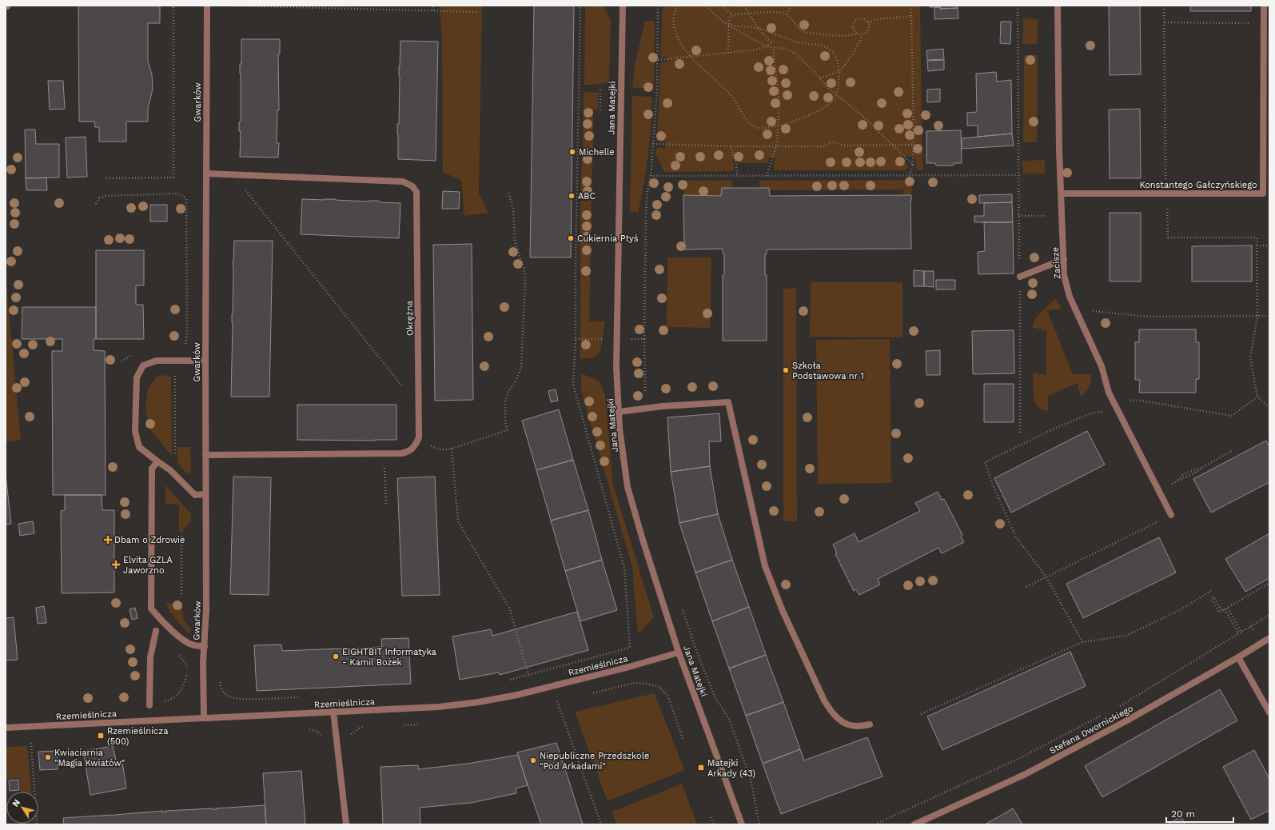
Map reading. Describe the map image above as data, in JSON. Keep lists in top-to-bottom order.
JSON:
{
  "streets": {
    "street": [
      "Gwarków",
      "Jana Matejki",
      "Konstantego Gałczyńskiego",
      "Zacisze",
      "Okrężna",
      "Rzemieślnicza",
      "Stefana Dwornickiego"
    ]
  },
  "crossings": [
    ["Gwarków", "Okrężna"],
    ["Gwarków", "Rzemieślnicza"],
    ["Jana Matejki", "Rzemieślnicza"],
    ["Konstantego Gałczyńskiego", "Zacisze"]
  ],
  "places": {
    "other": [
      "Michelle",
      "ABC",
      "Cukiernia Ptyś",
      "Szkoła Podstawowa nr 1",
      "EIGHTBIT Informatyka - Kamil Bożek",
      "Kwiaciarnia \"Magia Kwiatów\"",
      "Niepubliczne Przedszkole \"Pod Arkadami\""
    ],
    "health": ["Dbam o Zdrowie", "Elvita GZLA Jaworzno"],
    "transit": ["Rzemieślnicza (500)", "Matejki Arkady (43)"]
  },
  "scale_bar": "20 m",
  "north": "top left"
}
